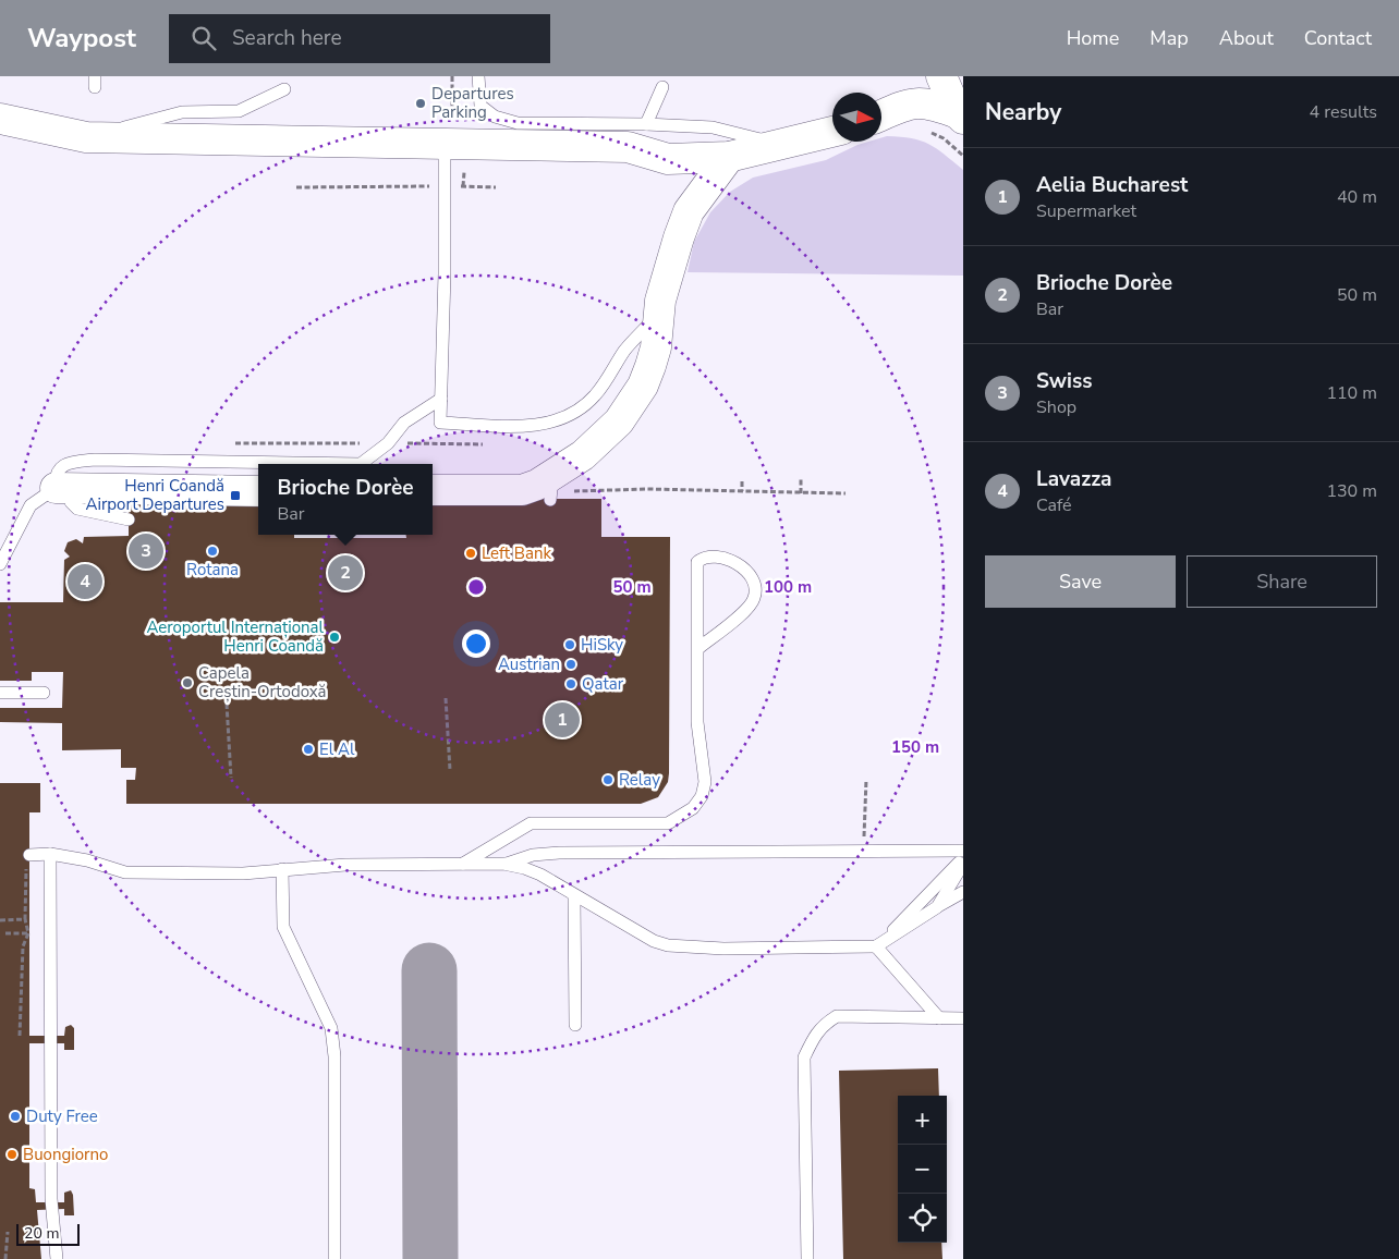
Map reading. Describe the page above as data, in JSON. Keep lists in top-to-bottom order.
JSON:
{
  "places": {
    "other": [
      "Departures Parking",
      "Rotana",
      "Left Bank",
      "Aeroportul Internațional Henri Coandă",
      "HiSky",
      "Austrian",
      "Capela Creștin-Ortodoxă",
      "Qatar",
      "El Al",
      "Relay",
      "Duty Free",
      "Buongiorno"
    ],
    "transit": ["Henri Coandă Airport Departures"]
  },
  "scale_bar": "20 m",
  "north": "right",
  "page": {
    "header": "Waypost",
    "search": "Search here",
    "nav": [
      "Home",
      "Map",
      "About",
      "Contact"
    ],
    "heading": ["Nearby", "4 results"],
    "list": [
      {
        "mark": "1",
        "name": "Aelia Bucharest",
        "note": "Supermarket",
        "value": "40 m"
      },
      {
        "mark": "2",
        "name": "Brioche Dorèe",
        "note": "Bar",
        "value": "50 m"
      },
      {
        "mark": "3",
        "name": "Swiss",
        "note": "Shop",
        "value": "110 m"
      },
      {
        "mark": "4",
        "name": "Lavazza",
        "note": "Café",
        "value": "130 m"
      }
    ],
    "popup": ["Brioche Dorèe", "Bar"],
    "pins": [
      "3",
      "2",
      "4",
      "1"
    ],
    "buttons": ["Save", "Share"],
    "map_buttons": ["+", "−"],
    "scale": "20 m"
  },
  "rings": ["50 m", "100 m", "150 m"]
}
